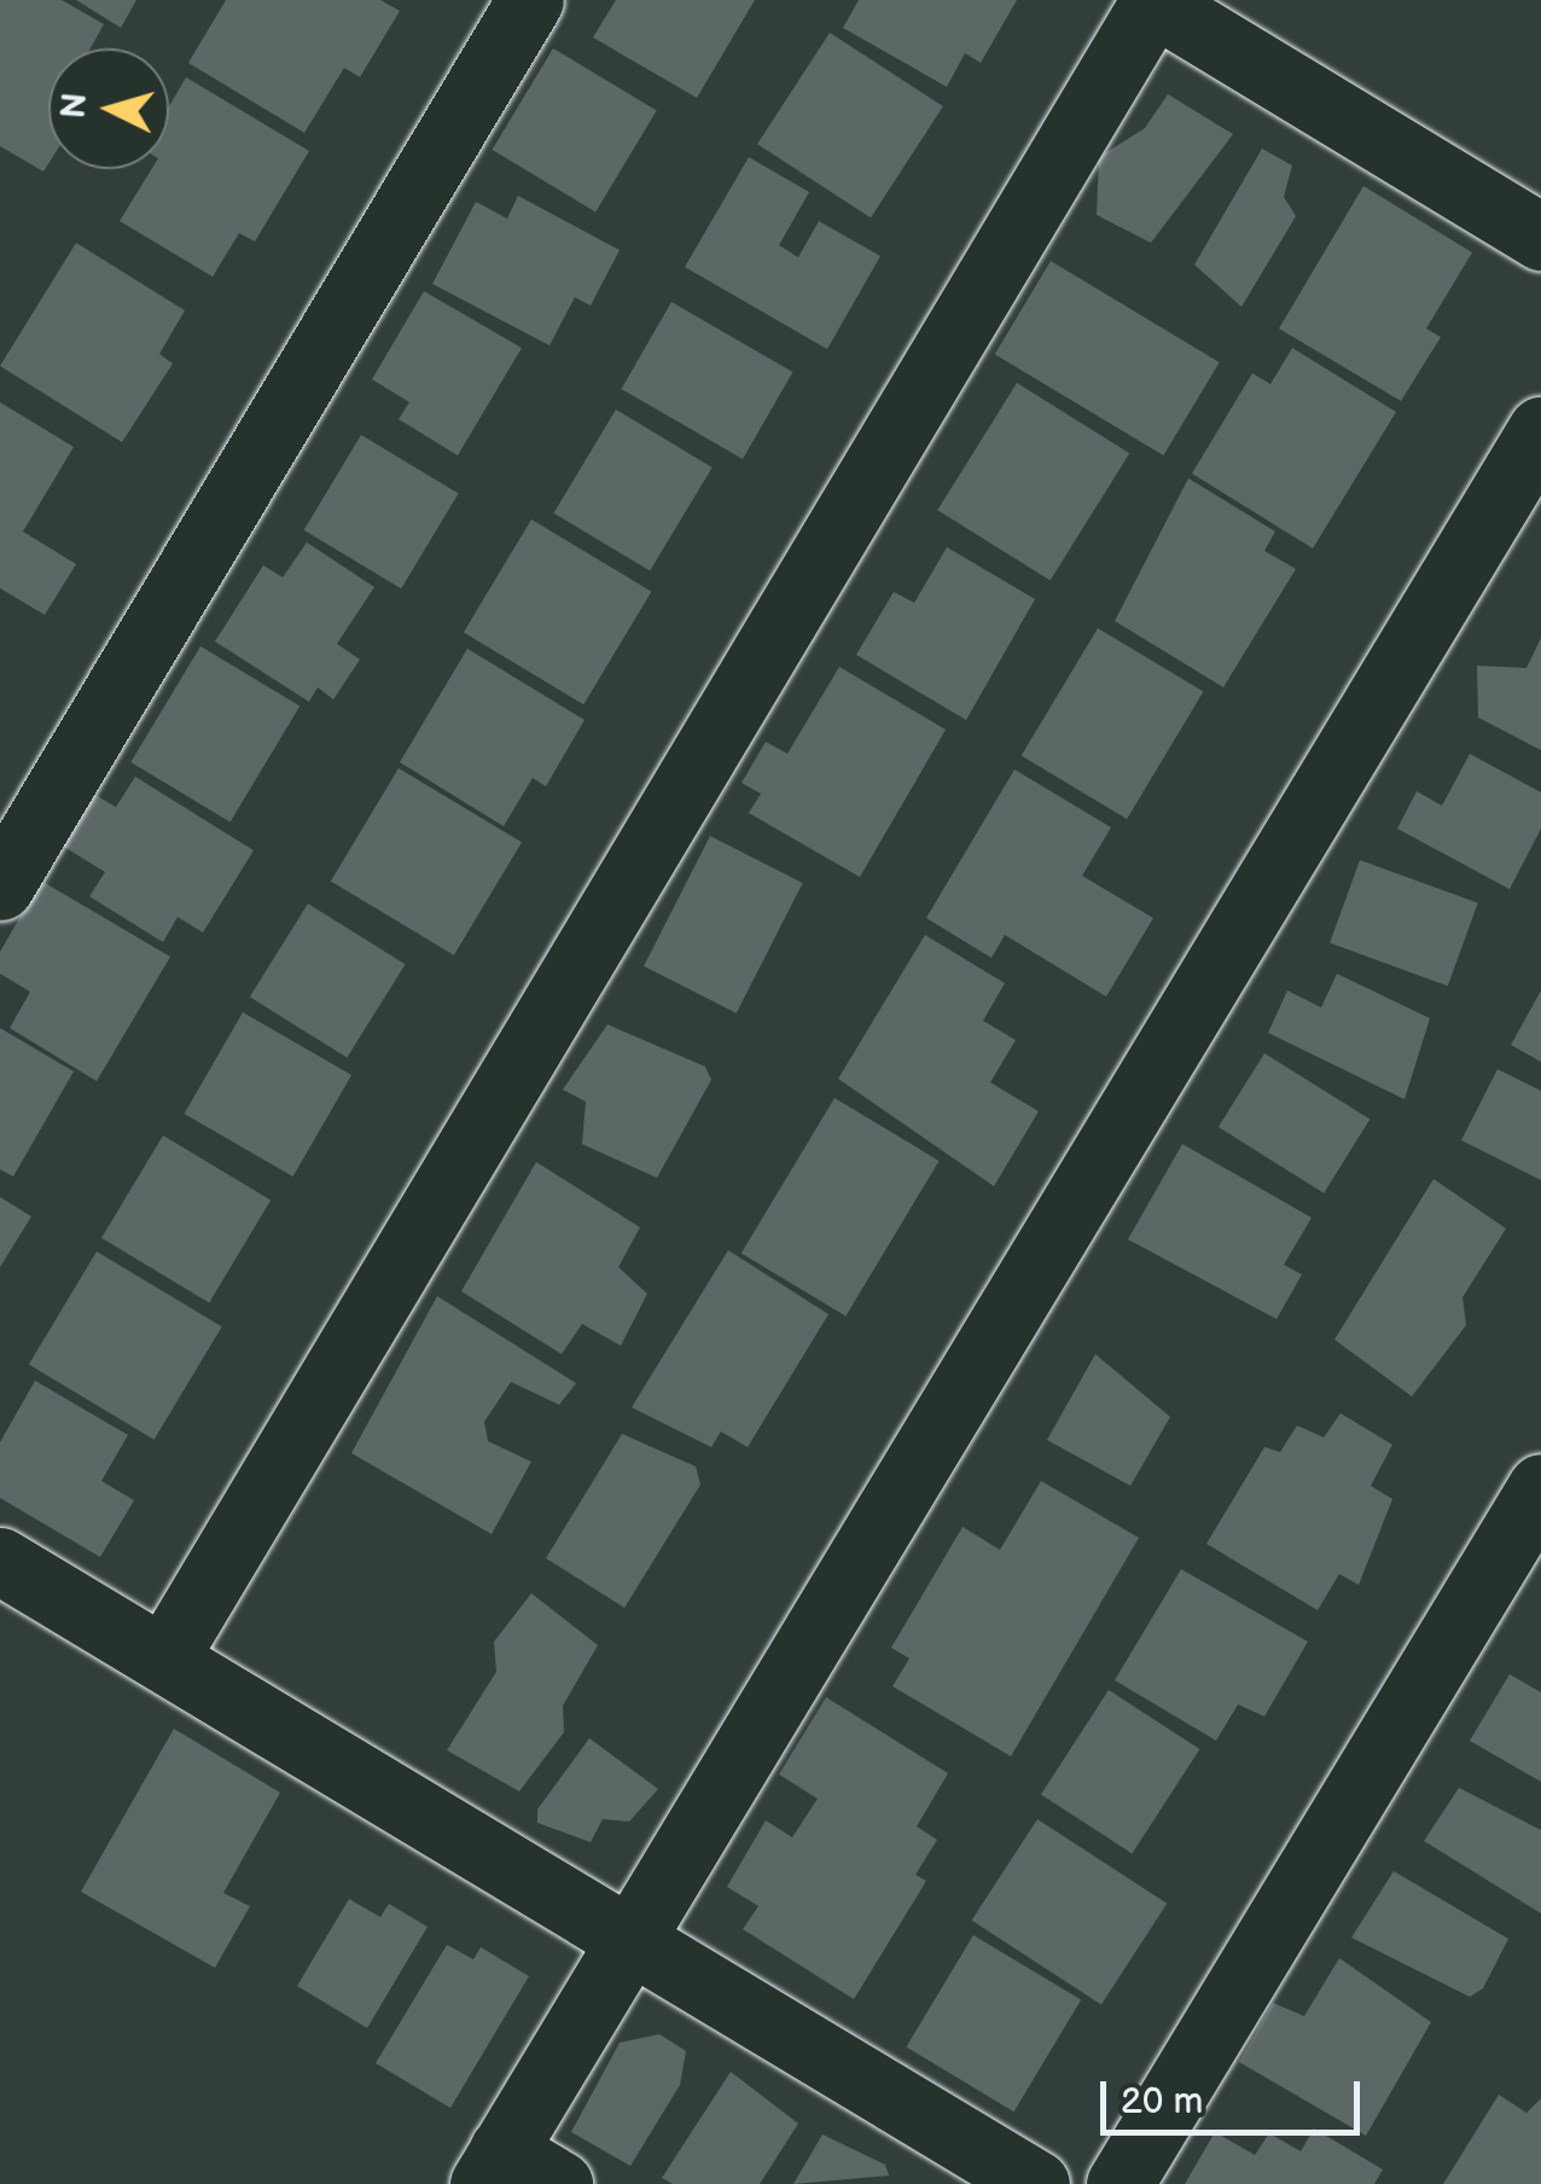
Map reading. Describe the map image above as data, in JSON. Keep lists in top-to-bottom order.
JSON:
{
  "scale_bar": "20 m",
  "north": "left"
}
